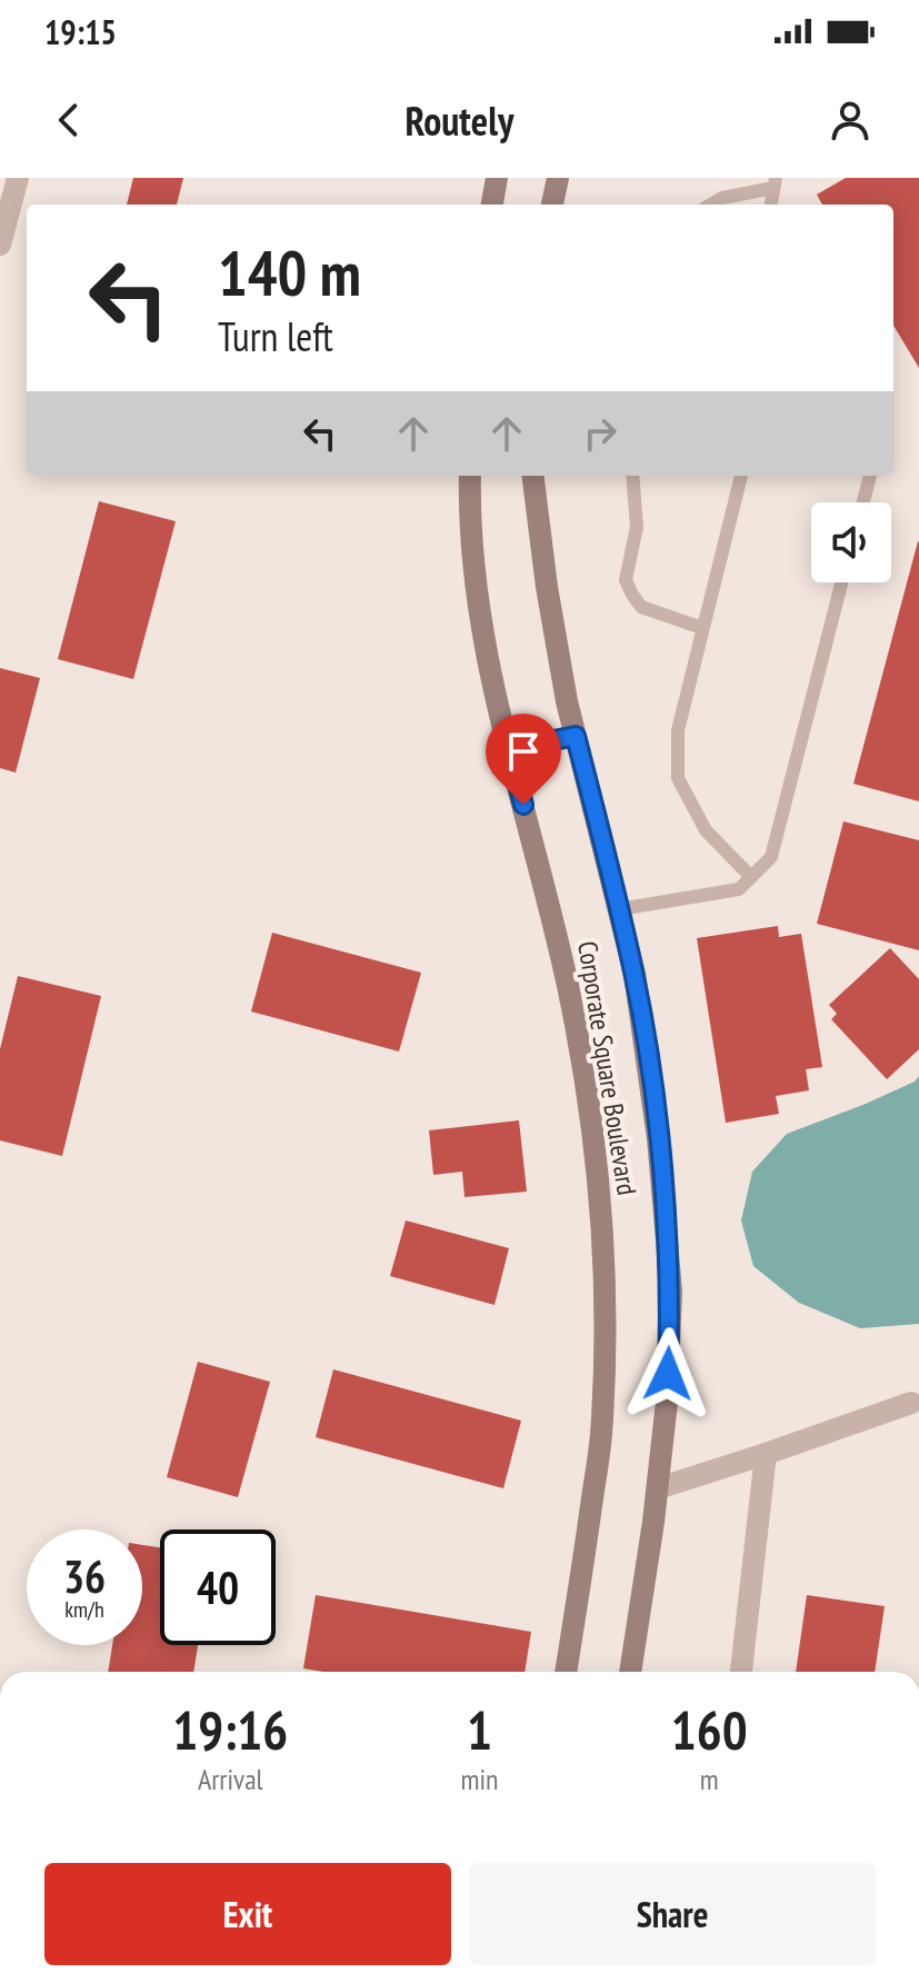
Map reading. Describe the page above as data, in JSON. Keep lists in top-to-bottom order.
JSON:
{
  "streets": {
    "street": ["Corporate Square Boulevard"]
  },
  "page": {
    "status": "19:15",
    "header": "Routely",
    "turn": ["140 m", "Turn left"],
    "speed": "36 km/h",
    "limit": "40",
    "eta": [
      "19:16",
      "Arrival",
      "1",
      "min",
      "160",
      "m"
    ],
    "buttons": ["Exit", "Share"]
  }
}
